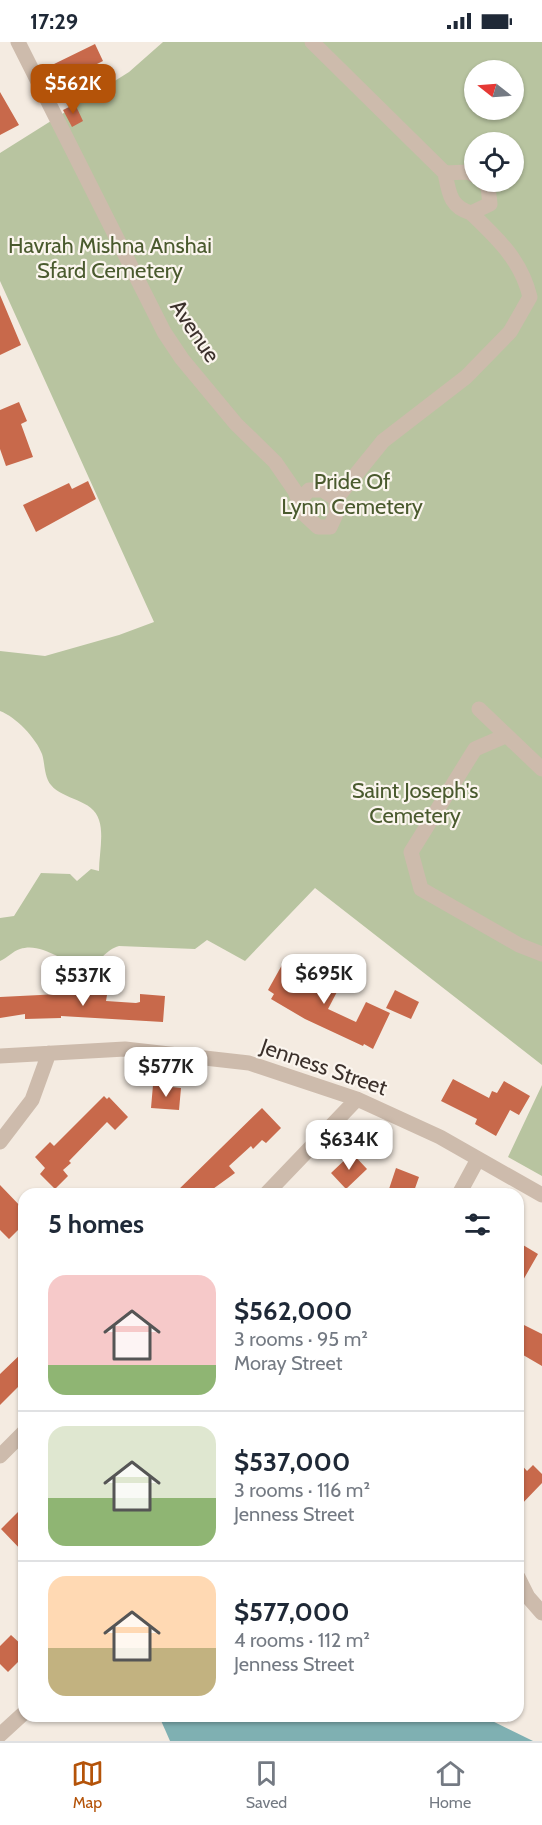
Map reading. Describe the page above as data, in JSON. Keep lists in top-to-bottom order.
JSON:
{
  "streets": {
    "street": ["Avenue", "Jenness Street"]
  },
  "parks": ["Havrah Mishna Anshai Sfard Cemetery", "Pride Of Lynn Cemetery", "Saint Joseph's Cemetery"],
  "north": "left",
  "page": {
    "status": "17:29",
    "price": [
      "$562K",
      "$695K",
      "$537K",
      "$577K",
      "$634K"
    ],
    "heading": "5 homes",
    "list": [
      {
        "name": "$562,000",
        "note": "3 rooms · 95 m² · Moray Street"
      },
      {
        "name": "$537,000",
        "note": "3 rooms · 116 m² · Jenness Street"
      },
      {
        "name": "$577,000",
        "note": "4 rooms · 112 m² · Jenness Street"
      }
    ],
    "tabs": ["Map", "Saved", "Home"]
  }
}
